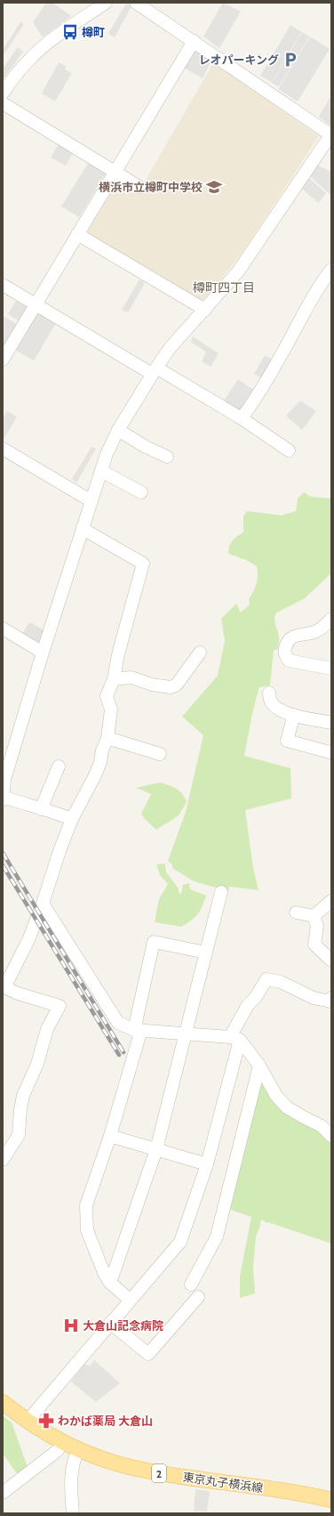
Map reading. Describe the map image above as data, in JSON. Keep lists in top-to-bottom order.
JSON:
{
  "streets": {
    "main road": ["2", "東京丸子横浜線"]
  },
  "districts": ["樽町四丁目"],
  "places": {
    "bus stop": ["樽町"],
    "parking": ["レオパーキング"],
    "school or university": ["横浜市立樽町中学校"],
    "hospital": ["大倉山記念病院"],
    "pharmacy": ["わかば薬局 大倉山"]
  }
}
